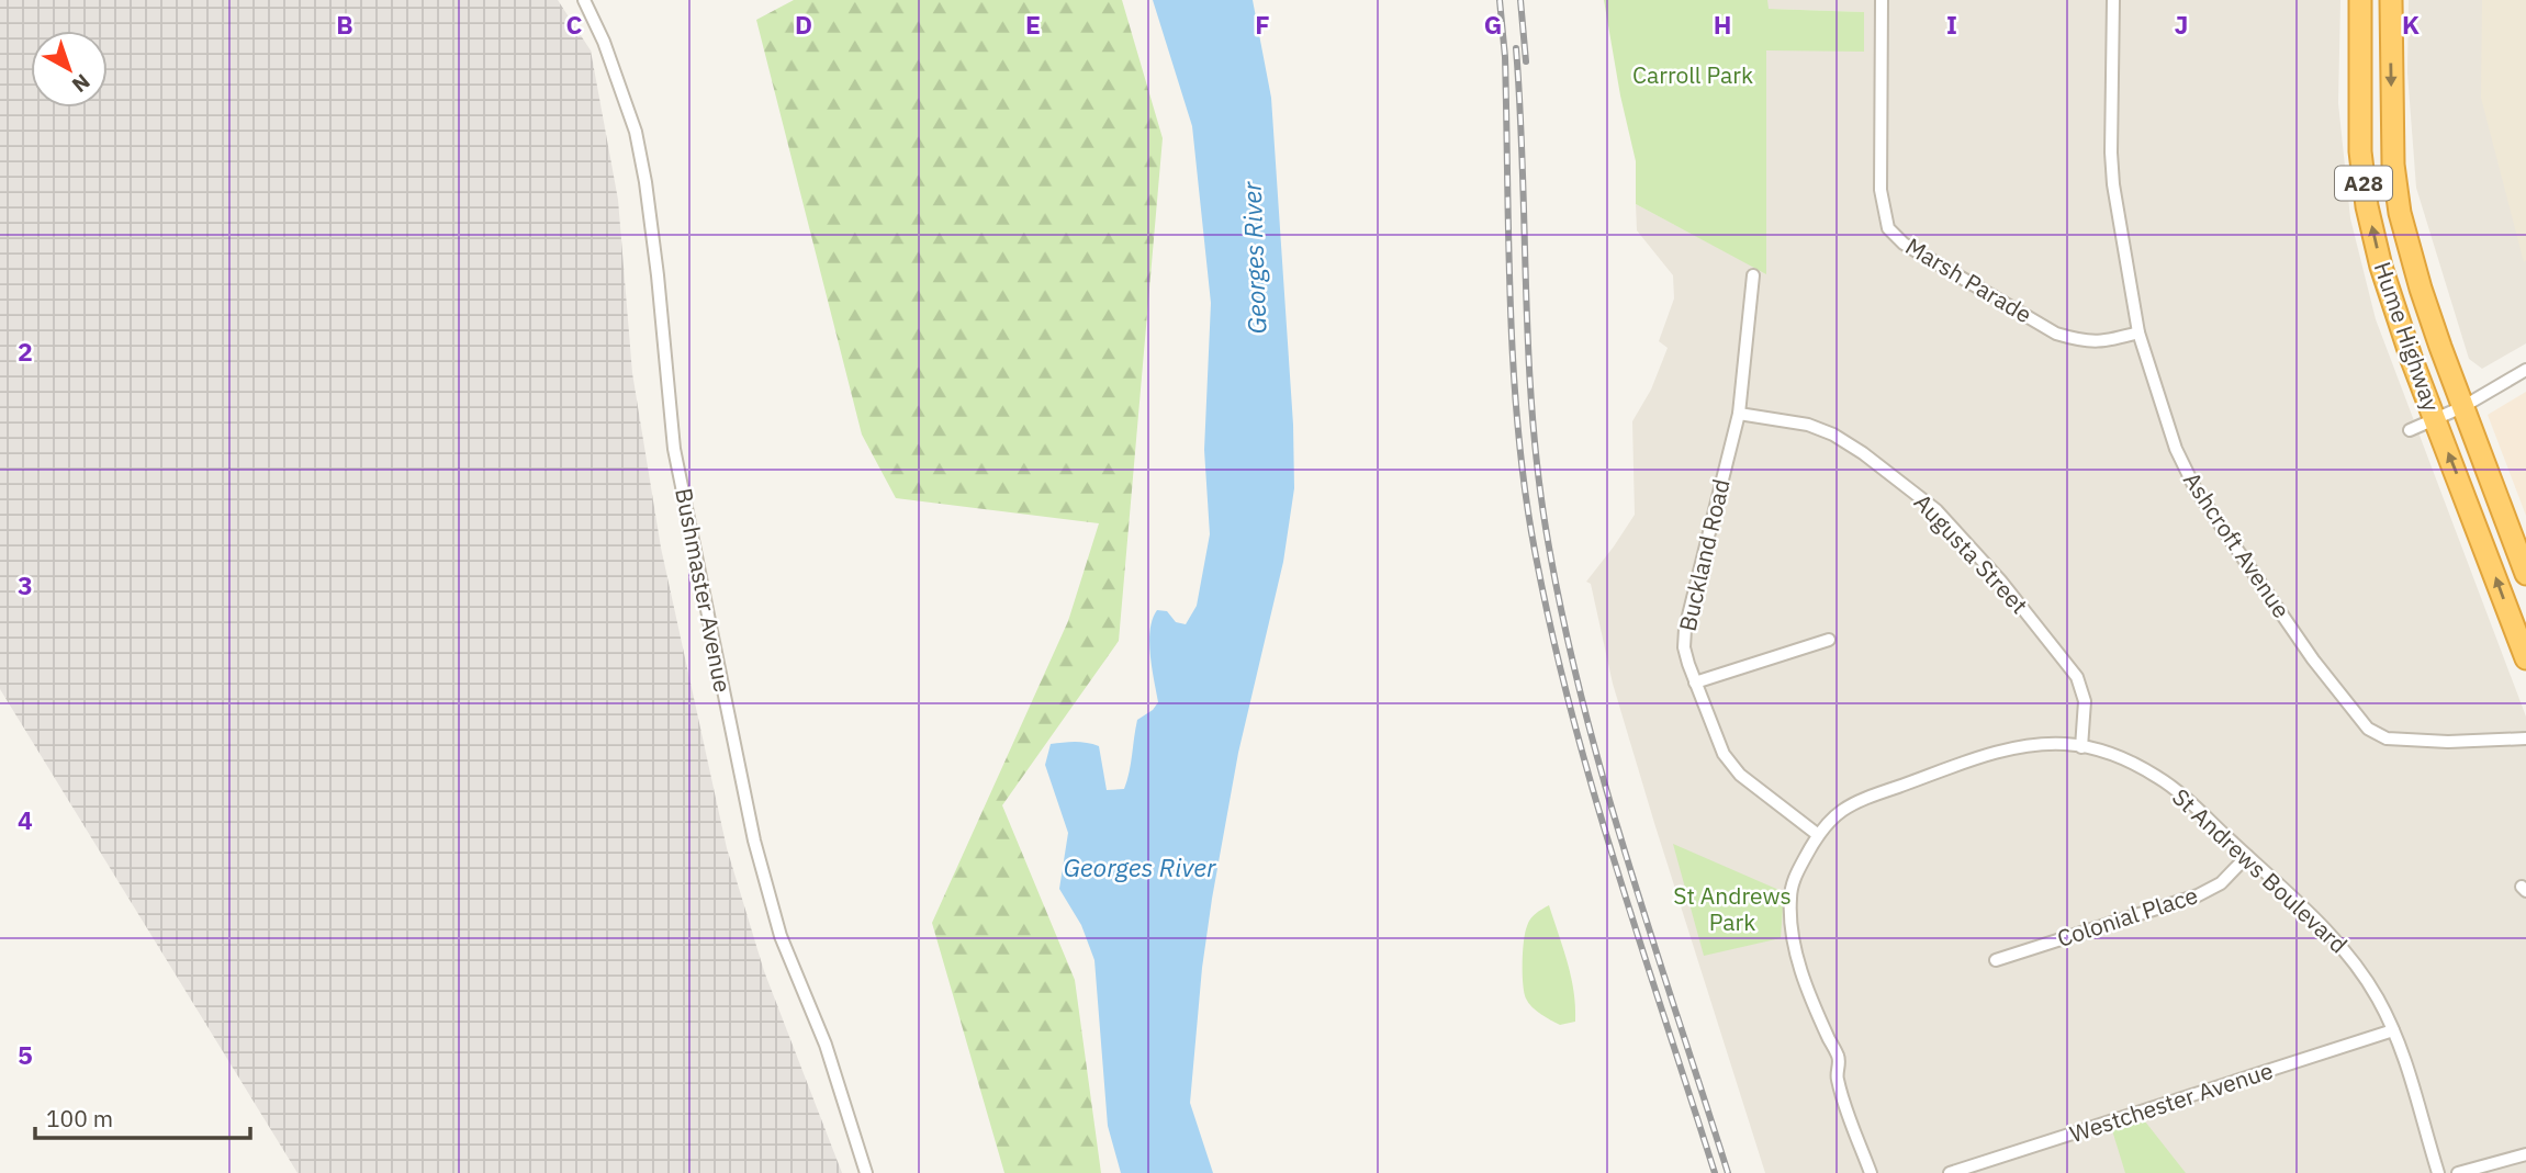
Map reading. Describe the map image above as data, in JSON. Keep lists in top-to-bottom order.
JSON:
{
  "streets": {
    "highway": ["A28", "Hume Highway"],
    "street": [
      "Marsh Parade",
      "Ashcroft Avenue",
      "Augusta Street",
      "Buckland Road",
      "Bushmaster Avenue",
      "St Andrews Boulevard",
      "Colonial Place",
      "Westchester Avenue"
    ]
  },
  "crossings": [
    ["Marsh Parade", "Ashcroft Avenue"],
    ["Augusta Street", "Buckland Road"],
    ["Augusta Street", "St Andrews Boulevard"],
    ["Buckland Road", "St Andrews Boulevard"],
    ["St Andrews Boulevard", "Colonial Place"],
    ["St Andrews Boulevard", "Westchester Avenue"]
  ],
  "water": ["Georges River"],
  "parks": ["Carroll Park", "St Andrews Park"],
  "scale_bar": "100 m",
  "north": "bottom right",
  "grid": {
    "columns": [
      "B",
      "C",
      "D",
      "E",
      "F",
      "G",
      "H",
      "I",
      "J",
      "K"
    ],
    "rows": [
      "2",
      "3",
      "4",
      "5"
    ]
  }
}
